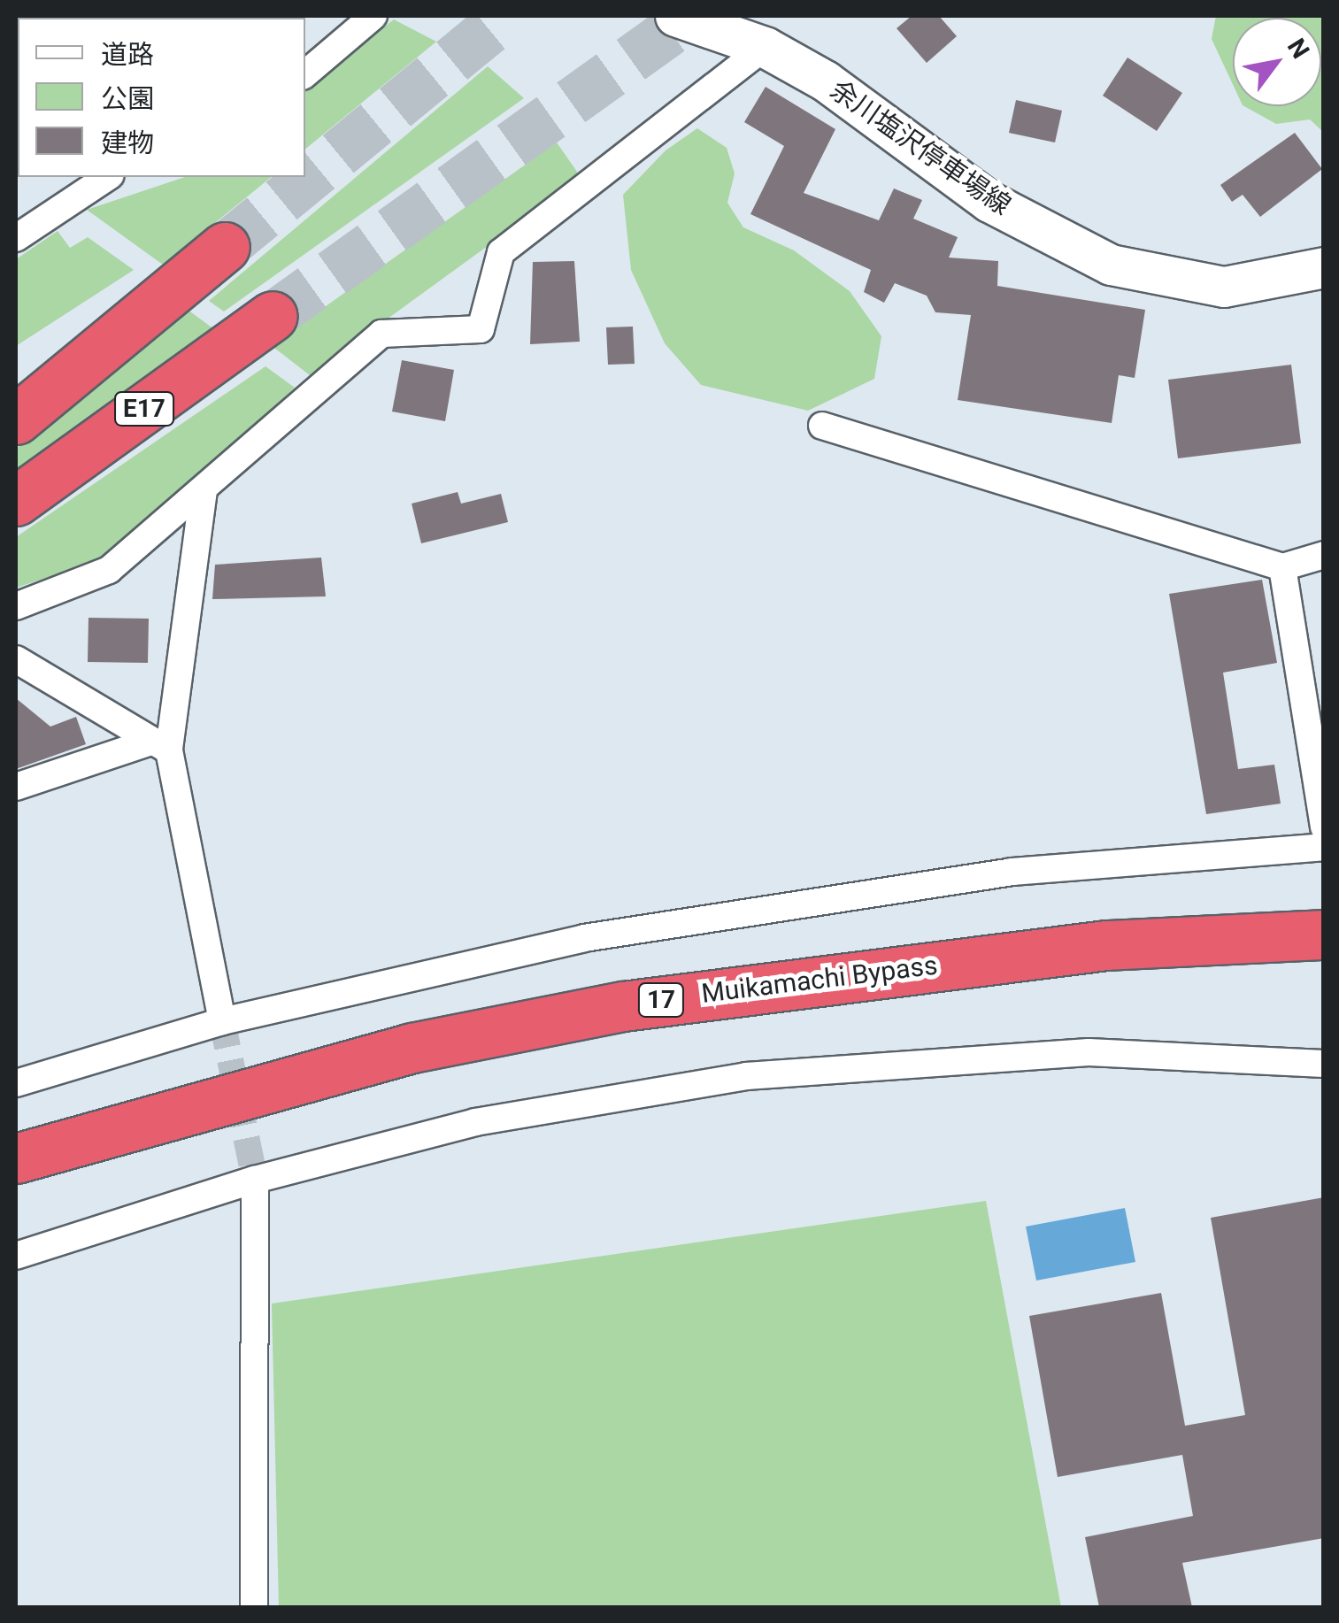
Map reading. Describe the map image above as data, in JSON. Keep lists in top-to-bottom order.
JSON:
{
  "streets": {
    "highway": ["E17", "Muikamachi Bypass", "17"],
    "main road": ["余川塩沢停車場線"]
  },
  "legend": ["道路", "公園", "建物"],
  "north": "top right"
}
